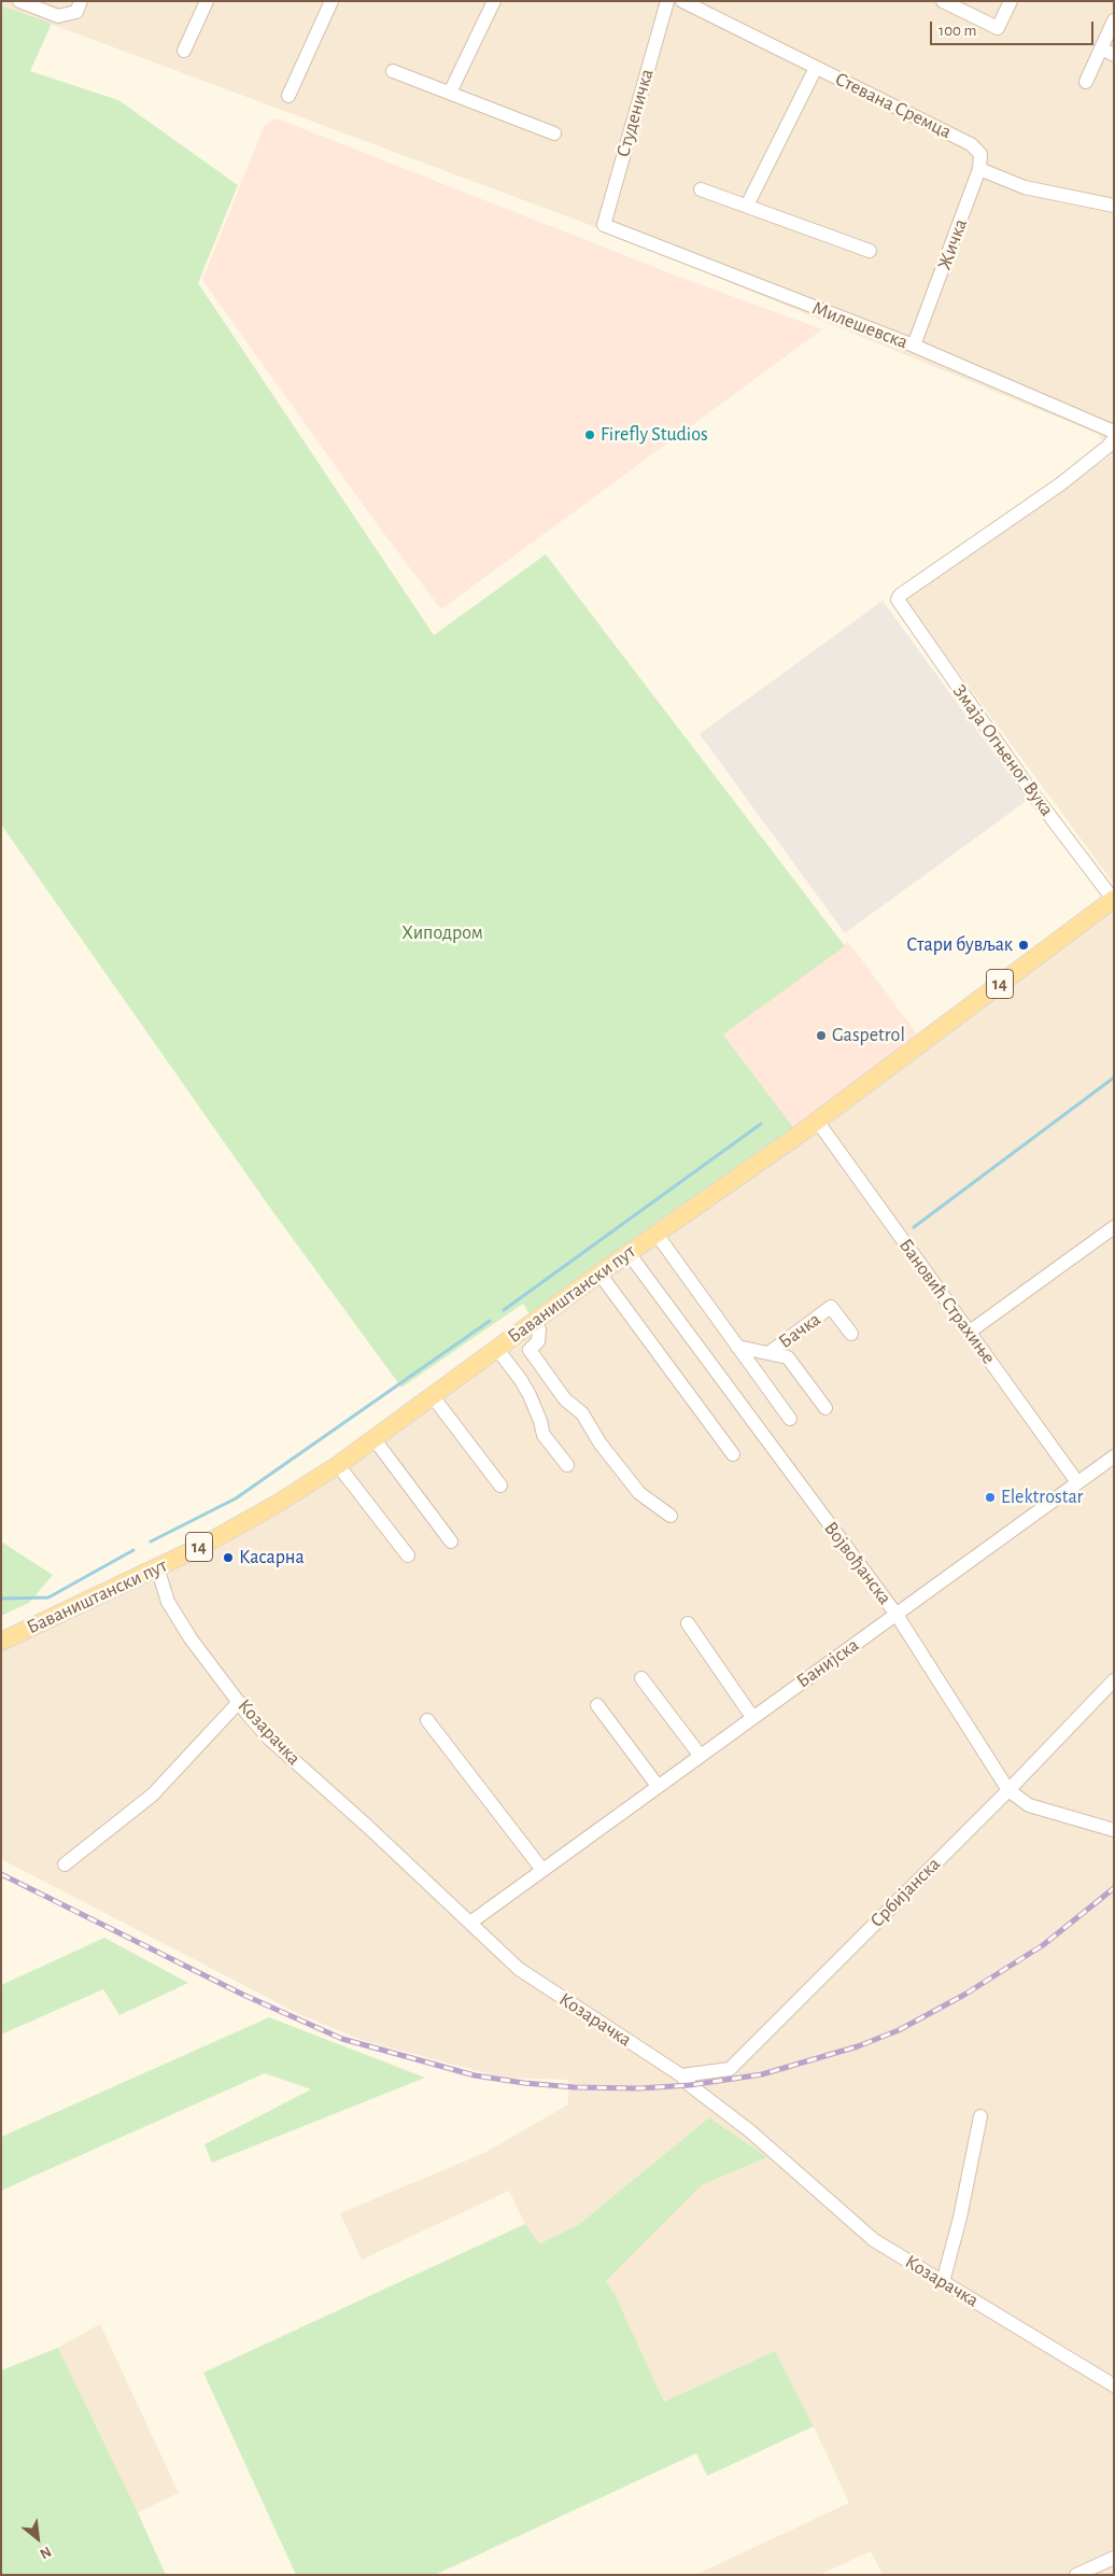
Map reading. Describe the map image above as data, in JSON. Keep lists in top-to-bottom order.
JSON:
{
  "streets": {
    "main road": ["14", "Баваништански пут"],
    "street": [
      "Стевана Сремца",
      "Студеничка",
      "Жичка",
      "Милешевска",
      "Змаја Огњеног Вука",
      "Бановић Страхиње",
      "Бачка",
      "Војвођанска",
      "Банијска",
      "Козарачка",
      "Србијанска"
    ]
  },
  "crossings": [
    ["Стевана Сремца", "Жичка"],
    ["Студеничка", "Милешевска"],
    ["Жичка", "Милешевска"],
    ["Змаја Огњеног Вука", "Баваништански пут"],
    ["Баваништански пут", "Бановић Страхиње"],
    ["Баваништански пут", "Војвођанска"],
    ["Баваништански пут", "Козарачка"],
    ["Бановић Страхиње", "Банијска"],
    ["Војвођанска", "Банијска"],
    ["Војвођанска", "Србијанска"],
    ["Банијска", "Козарачка"],
    ["Козарачка", "Србијанска"]
  ],
  "parks": ["Хиподром"],
  "places": [
    "Firefly Studios",
    "Стари бувљак",
    "Gaspetrol",
    "Elektrostar",
    "Касарна"
  ],
  "scale_bar": "100 m",
  "north": "bottom right"
}
